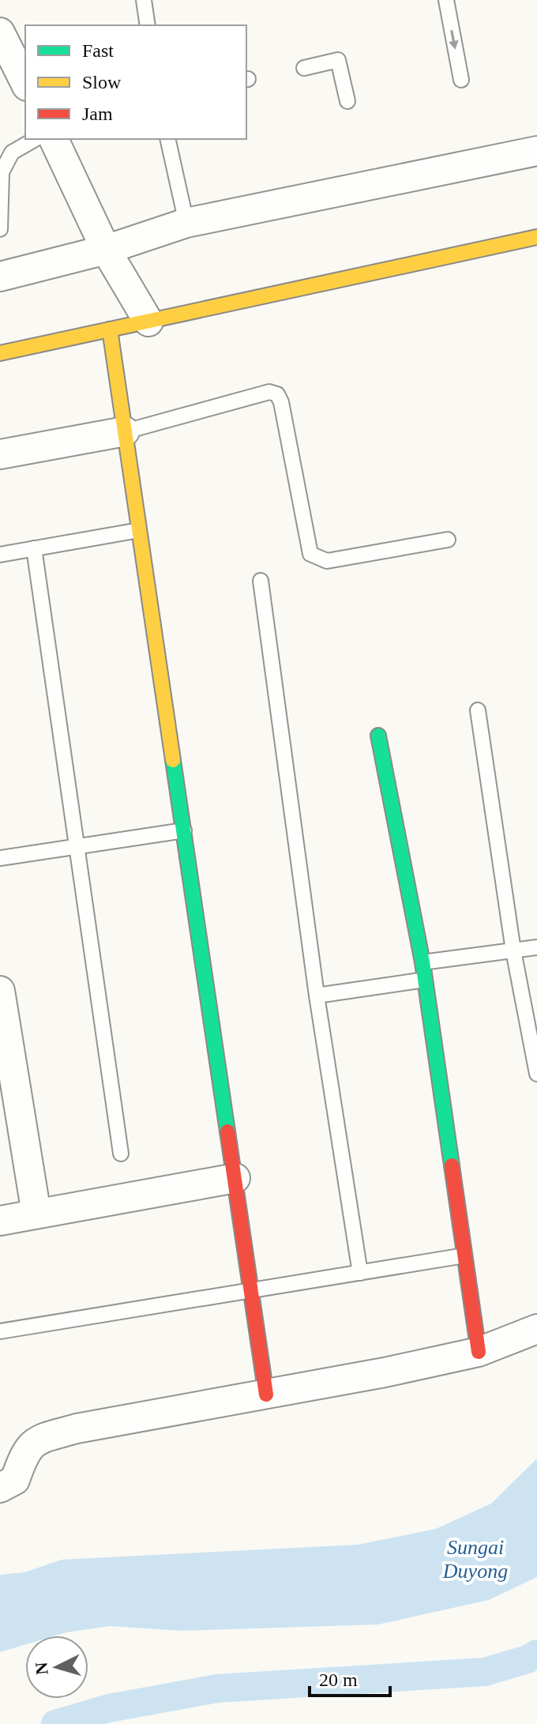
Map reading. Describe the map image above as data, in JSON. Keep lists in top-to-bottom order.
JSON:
{
  "water": ["Sungai Duyong"],
  "legend": ["Fast", "Slow", "Jam"],
  "scale_bar": "20 m",
  "north": "left"
}
